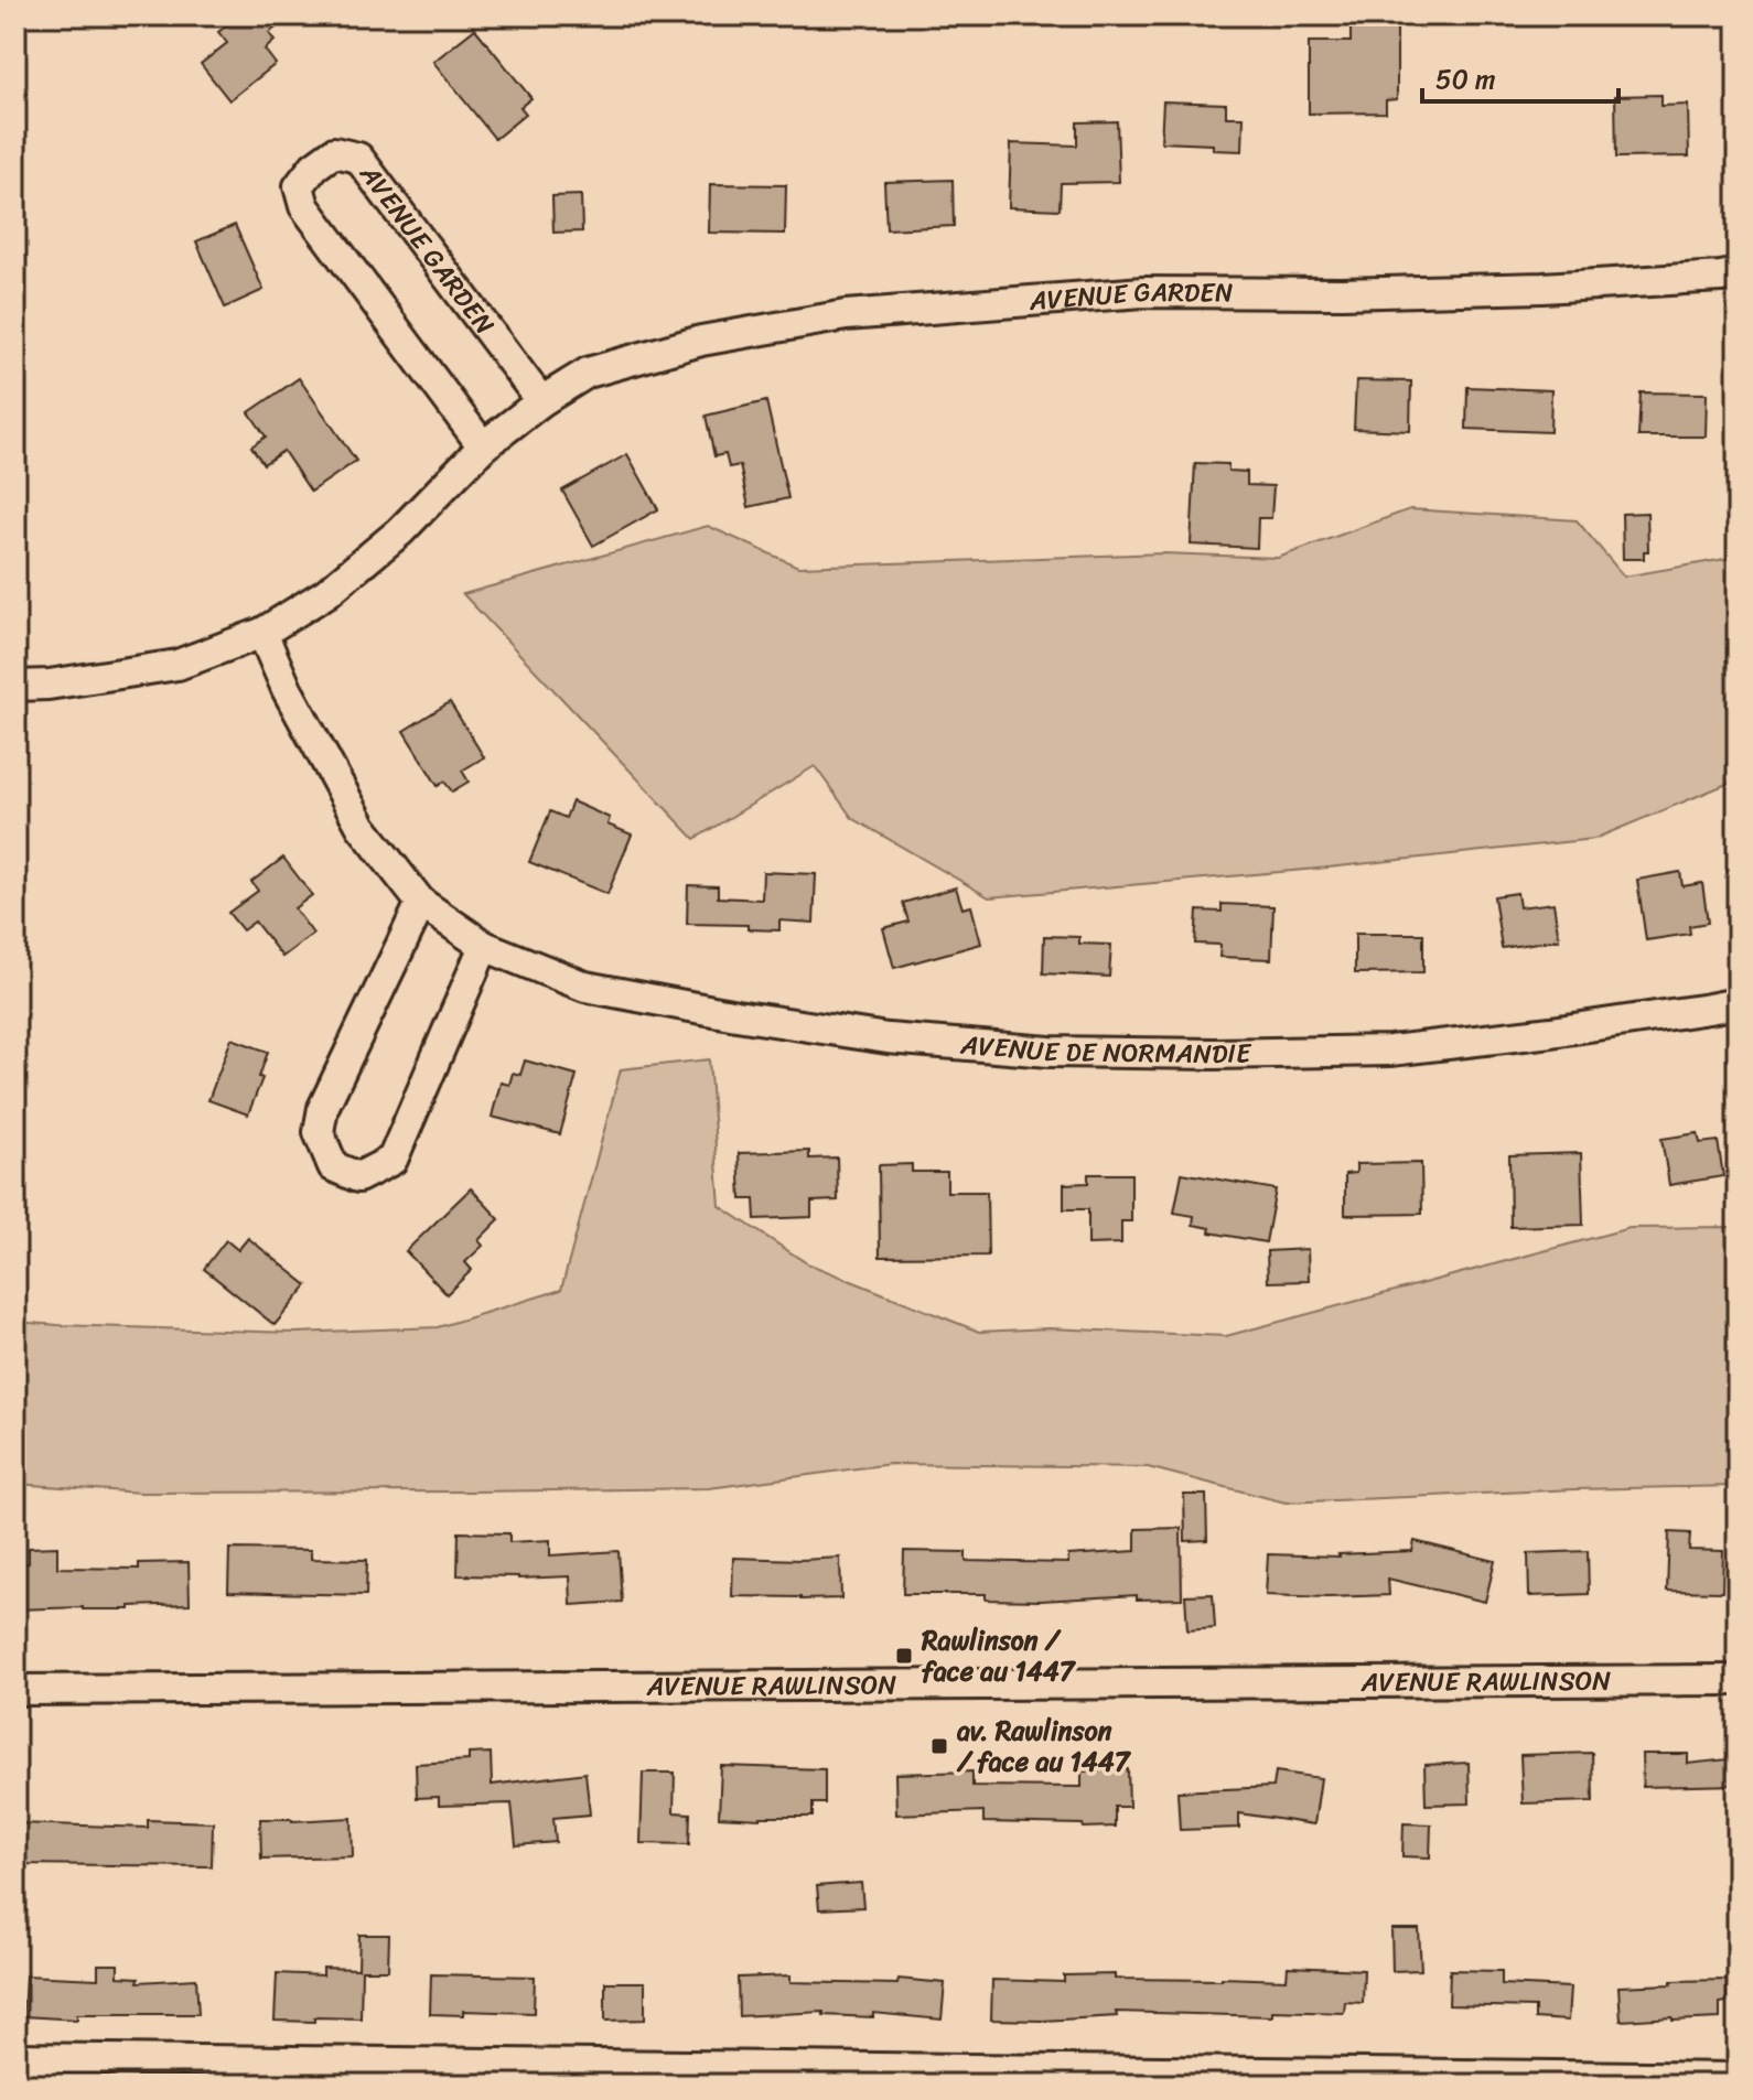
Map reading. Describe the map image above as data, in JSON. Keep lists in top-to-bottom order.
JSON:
{
  "streets": {
    "street": ["AVENUE GARDEN", "AVENUE DE NORMANDIE", "AVENUE RAWLINSON"]
  },
  "crossings": [
    ["AVENUE GARDEN", "AVENUE DE NORMANDIE"]
  ],
  "places": {
    "transit": ["Rawlinson / face au 1447", "av. Rawlinson / face au 1447"]
  },
  "scale_bar": "50 m"
}
